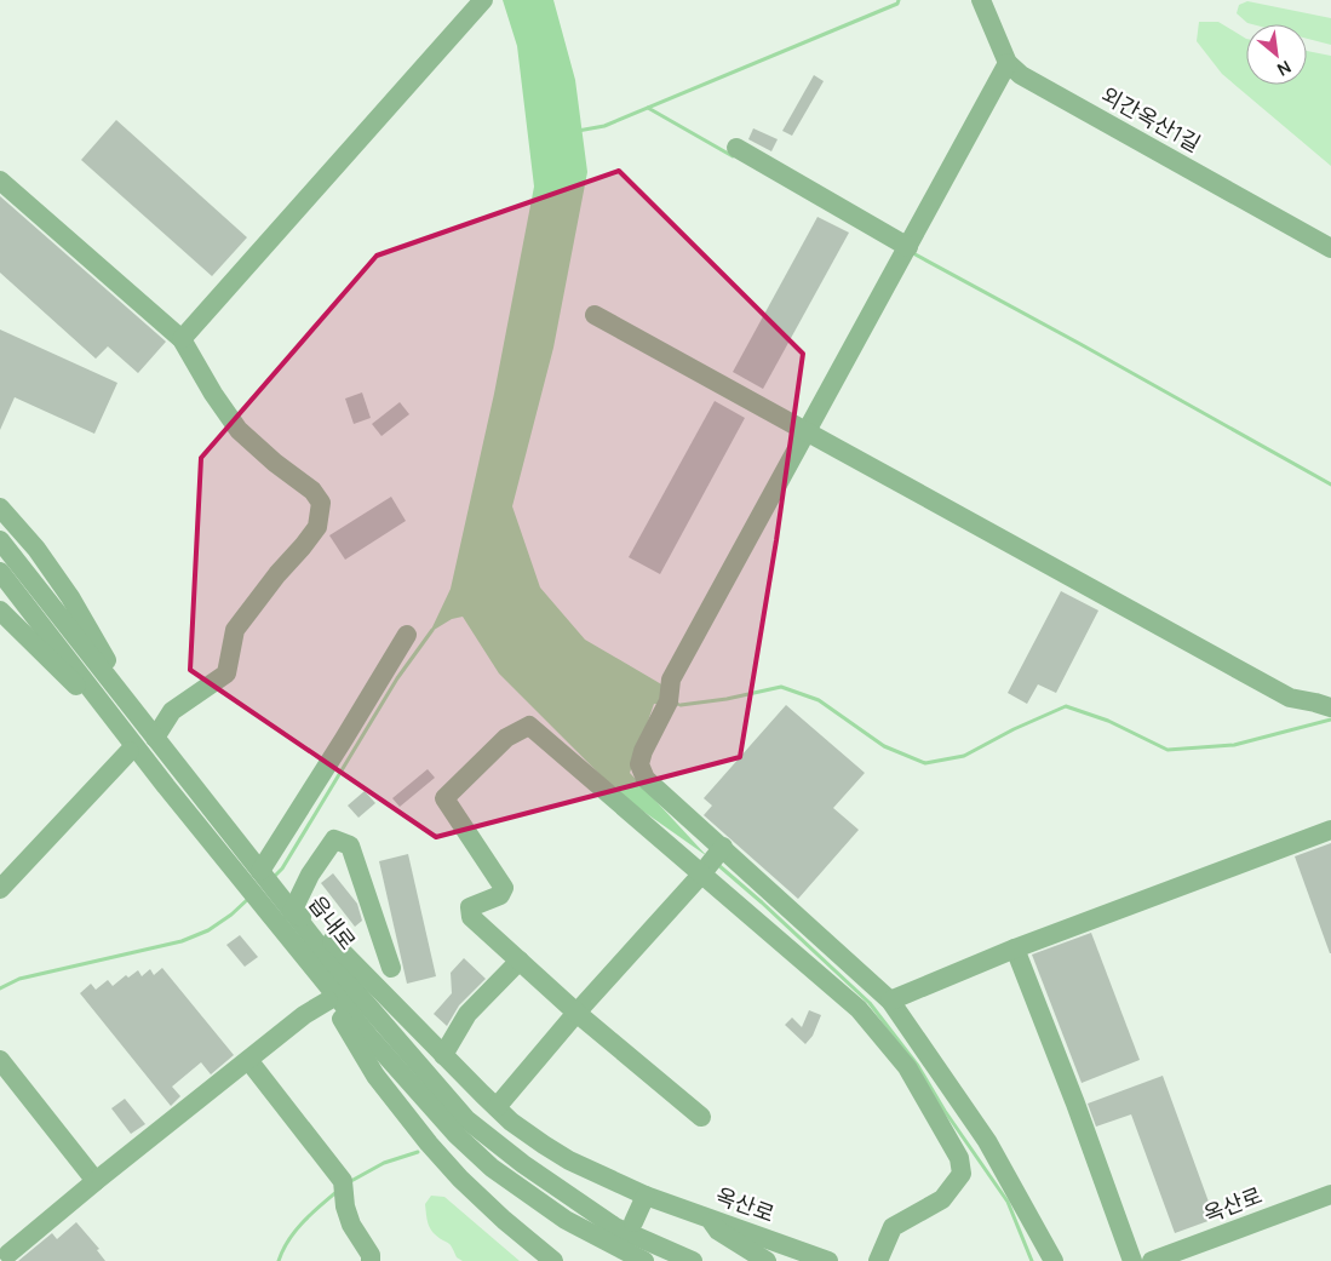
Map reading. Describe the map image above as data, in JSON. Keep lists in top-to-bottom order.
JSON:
{
  "streets": {
    "street": ["외간옥산1길", "읍내로", "옥산로"]
  },
  "crossings": [
    ["읍내로", "옥산로"]
  ],
  "north": "bottom right"
}
